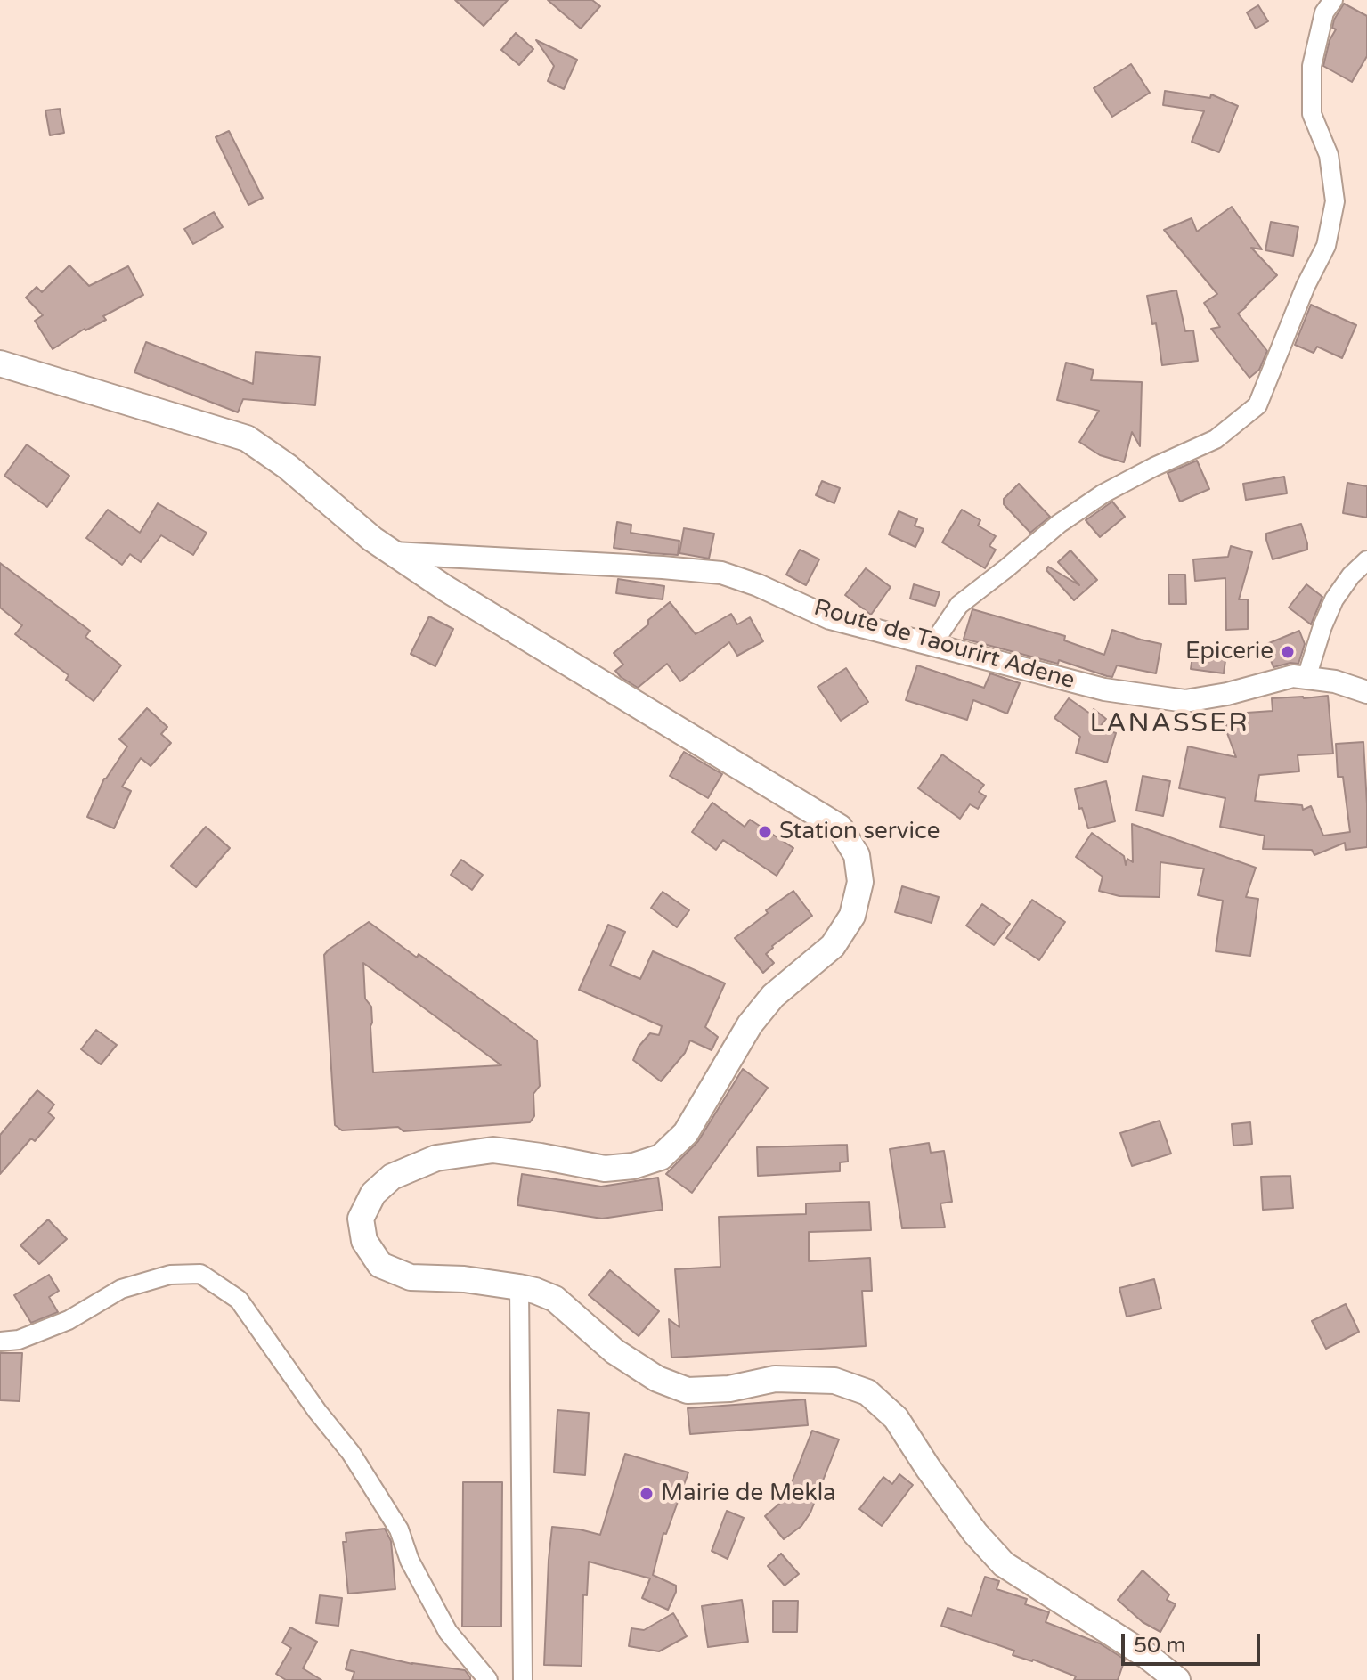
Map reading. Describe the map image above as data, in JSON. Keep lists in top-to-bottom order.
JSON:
{
  "streets": {
    "street": ["Route de Taourirt Adene"]
  },
  "districts": ["LANASSER"],
  "places": ["Epicerie", "Station service", "Mairie de Mekla"],
  "scale_bar": "50 m"
}
